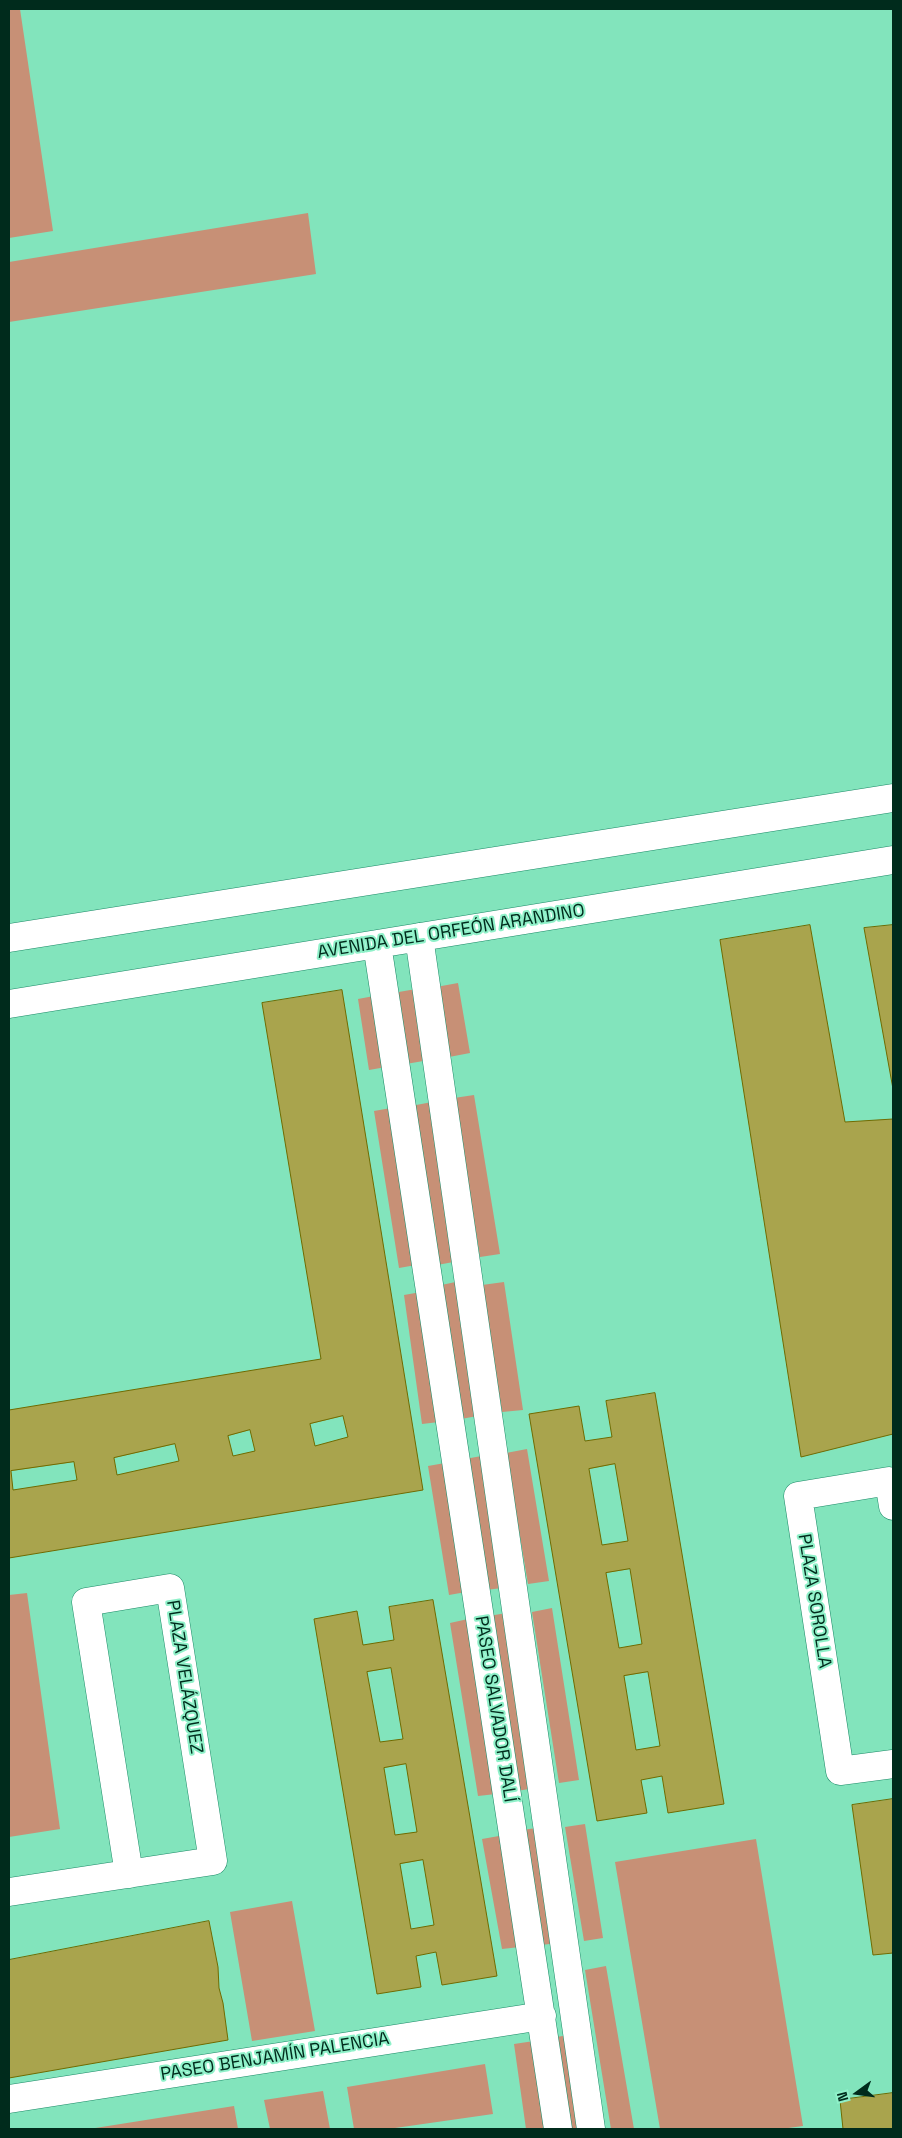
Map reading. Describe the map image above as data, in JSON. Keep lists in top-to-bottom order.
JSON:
{
  "streets": {
    "street": [
      "AVENIDA DEL ORFEÓN ARANDINO",
      "PLAZA SOROLLA",
      "PLAZA VELÁZQUEZ",
      "PASEO SALVADOR DALÍ",
      "PASEO BENJAMÍN PALENCIA"
    ]
  },
  "crossings": [
    ["AVENIDA DEL ORFEÓN ARANDINO", "PASEO SALVADOR DALÍ"],
    ["PASEO SALVADOR DALÍ", "PASEO BENJAMÍN PALENCIA"]
  ],
  "north": "left"
}
